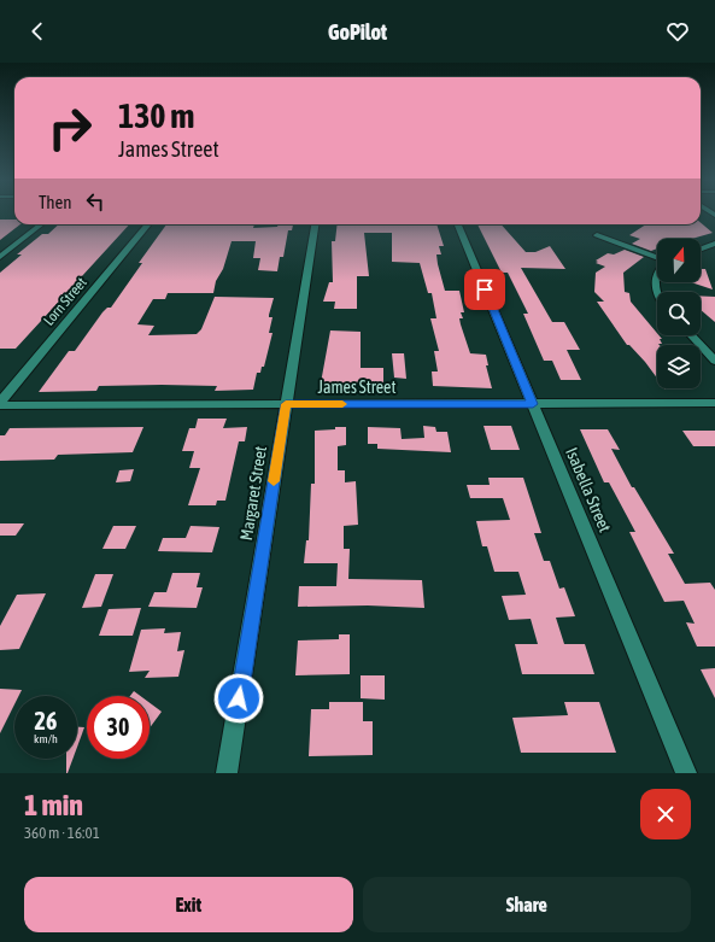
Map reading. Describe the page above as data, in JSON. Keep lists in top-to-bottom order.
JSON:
{
  "streets": {
    "street": [
      "Lorn Street",
      "James Street",
      "Isabella Street",
      "Margaret Street"
    ]
  },
  "crossings": [
    ["James Street", "Isabella Street"],
    ["James Street", "Margaret Street"]
  ],
  "north": "top",
  "page": {
    "header": "GoPilot",
    "turn": ["130 m", "James Street"],
    "then": "Then",
    "speed": "26 km/h",
    "limit": "30",
    "heading": ["1 min", "360 m · 16:01"],
    "buttons": ["Exit", "Share"]
  }
}
